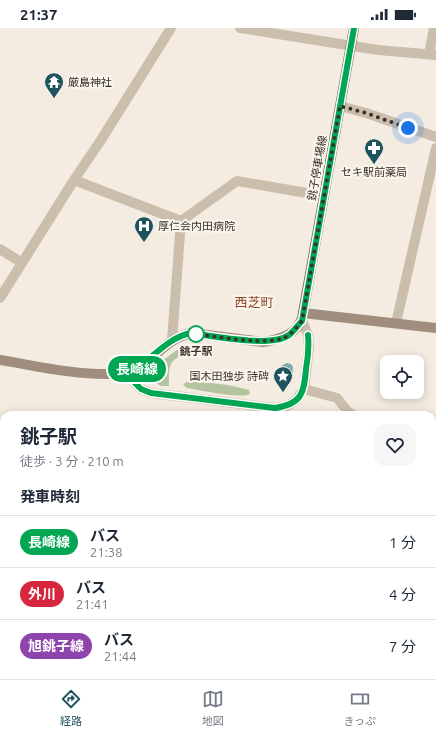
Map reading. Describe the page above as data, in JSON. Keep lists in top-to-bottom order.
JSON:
{
  "streets": {
    "main road": ["銚子停車場線"]
  },
  "districts": ["西芝町"],
  "places": {
    "temple": ["厳島神社"],
    "pharmacy": ["セキ駅前薬局"],
    "hospital": ["厚仁会内田病院"],
    "other": ["銚子駅"],
    "place": ["国木田独歩 詩碑"]
  },
  "lines": ["bus line 長崎線"],
  "page": {
    "status": "21:37",
    "on_map": "長崎線",
    "heading": [
      ["銚子駅", "徒歩 · 3 分 · 210 m"],
      "発車時刻"
    ],
    "list": [
      {
        "mark": "長崎線",
        "name": "バス",
        "note": "21:38",
        "value": "1 分"
      },
      {
        "mark": "外川",
        "name": "バス",
        "note": "21:41",
        "value": "4 分"
      },
      {
        "mark": "旭銚子線",
        "name": "バス",
        "note": "21:44",
        "value": "7 分"
      }
    ],
    "tabs": ["経路", "地図", "きっぷ"]
  }
}
